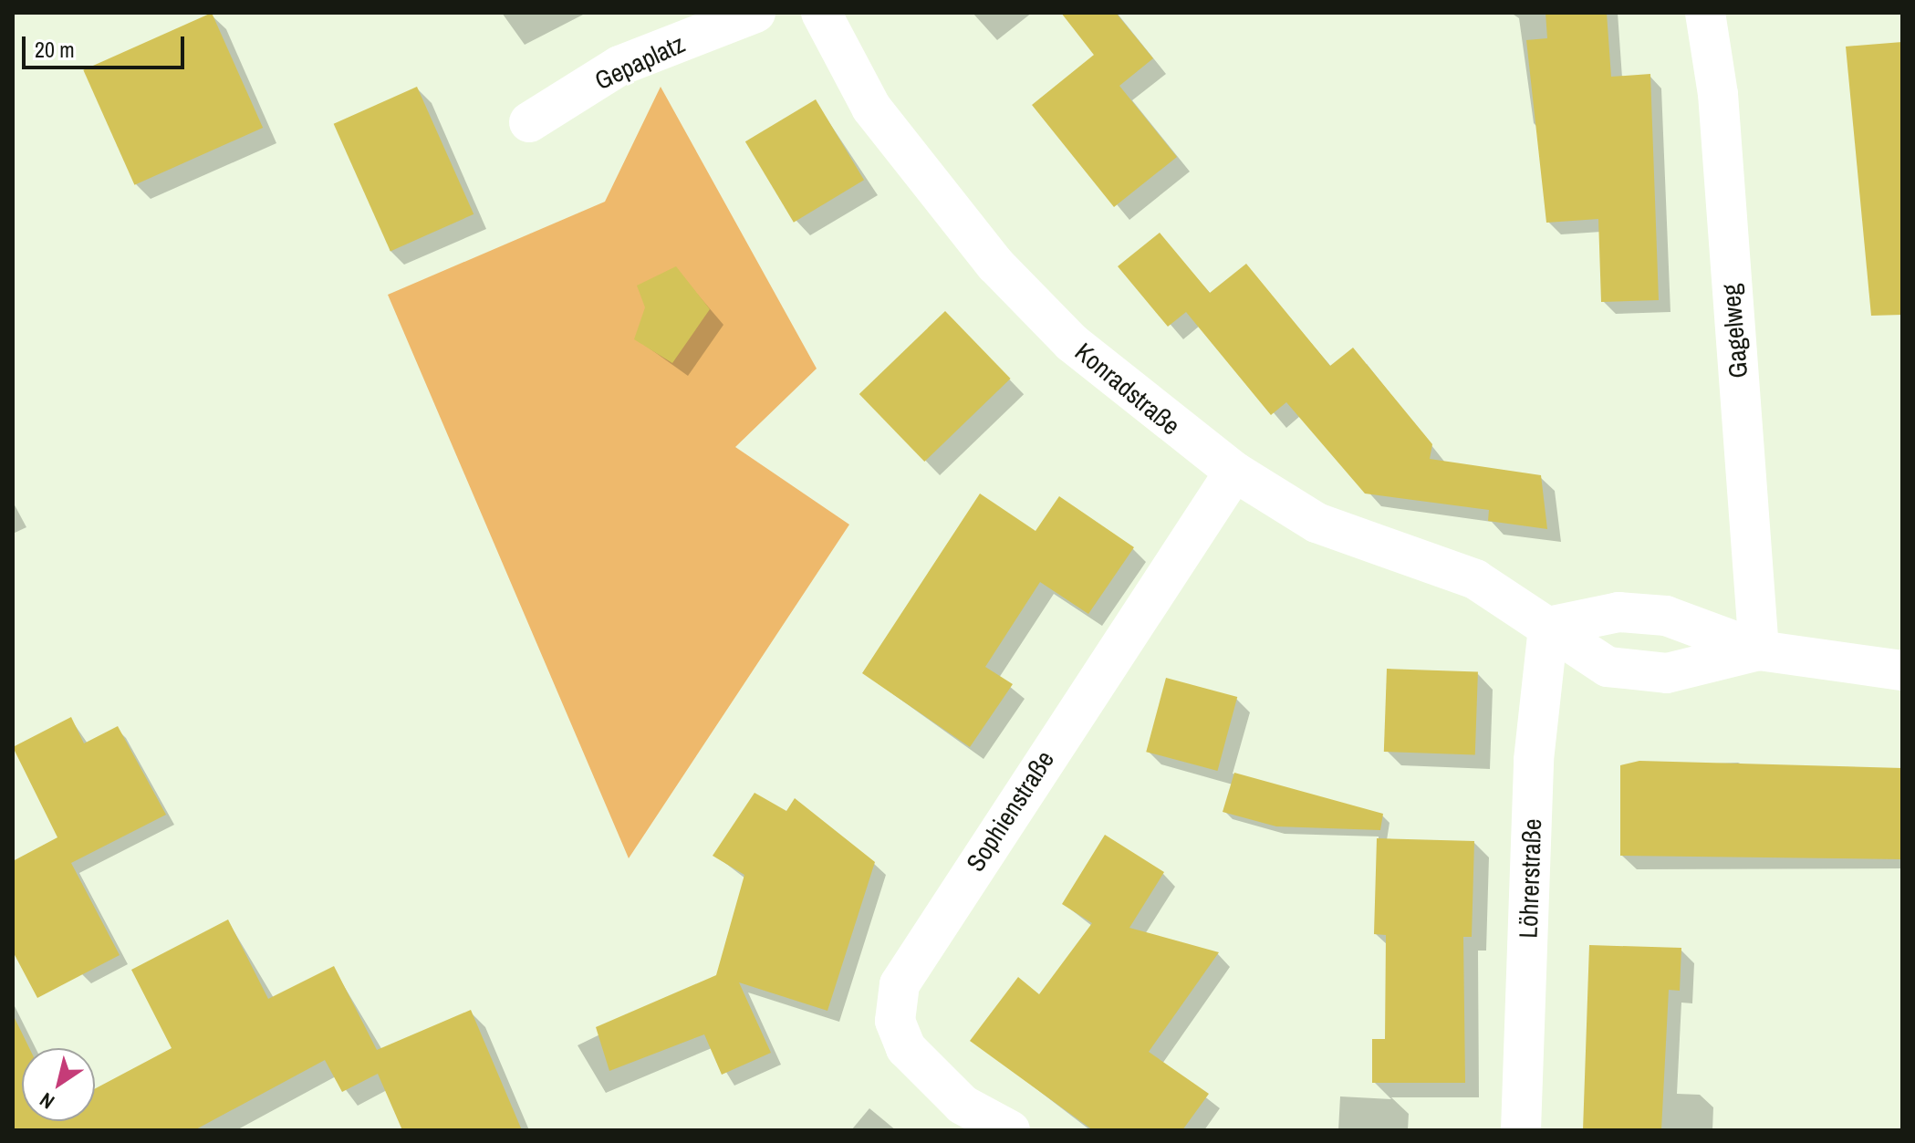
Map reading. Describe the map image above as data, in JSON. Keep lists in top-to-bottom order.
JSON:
{
  "streets": {
    "street": [
      "Gepaplatz",
      "Gagelweg",
      "Konradstraße",
      "Sophienstraße",
      "Löhrerstraße"
    ]
  },
  "crossings": [
    ["Gagelweg", "Konradstraße"],
    ["Konradstraße", "Sophienstraße"],
    ["Konradstraße", "Löhrerstraße"]
  ],
  "scale_bar": "20 m",
  "north": "bottom left"
}
